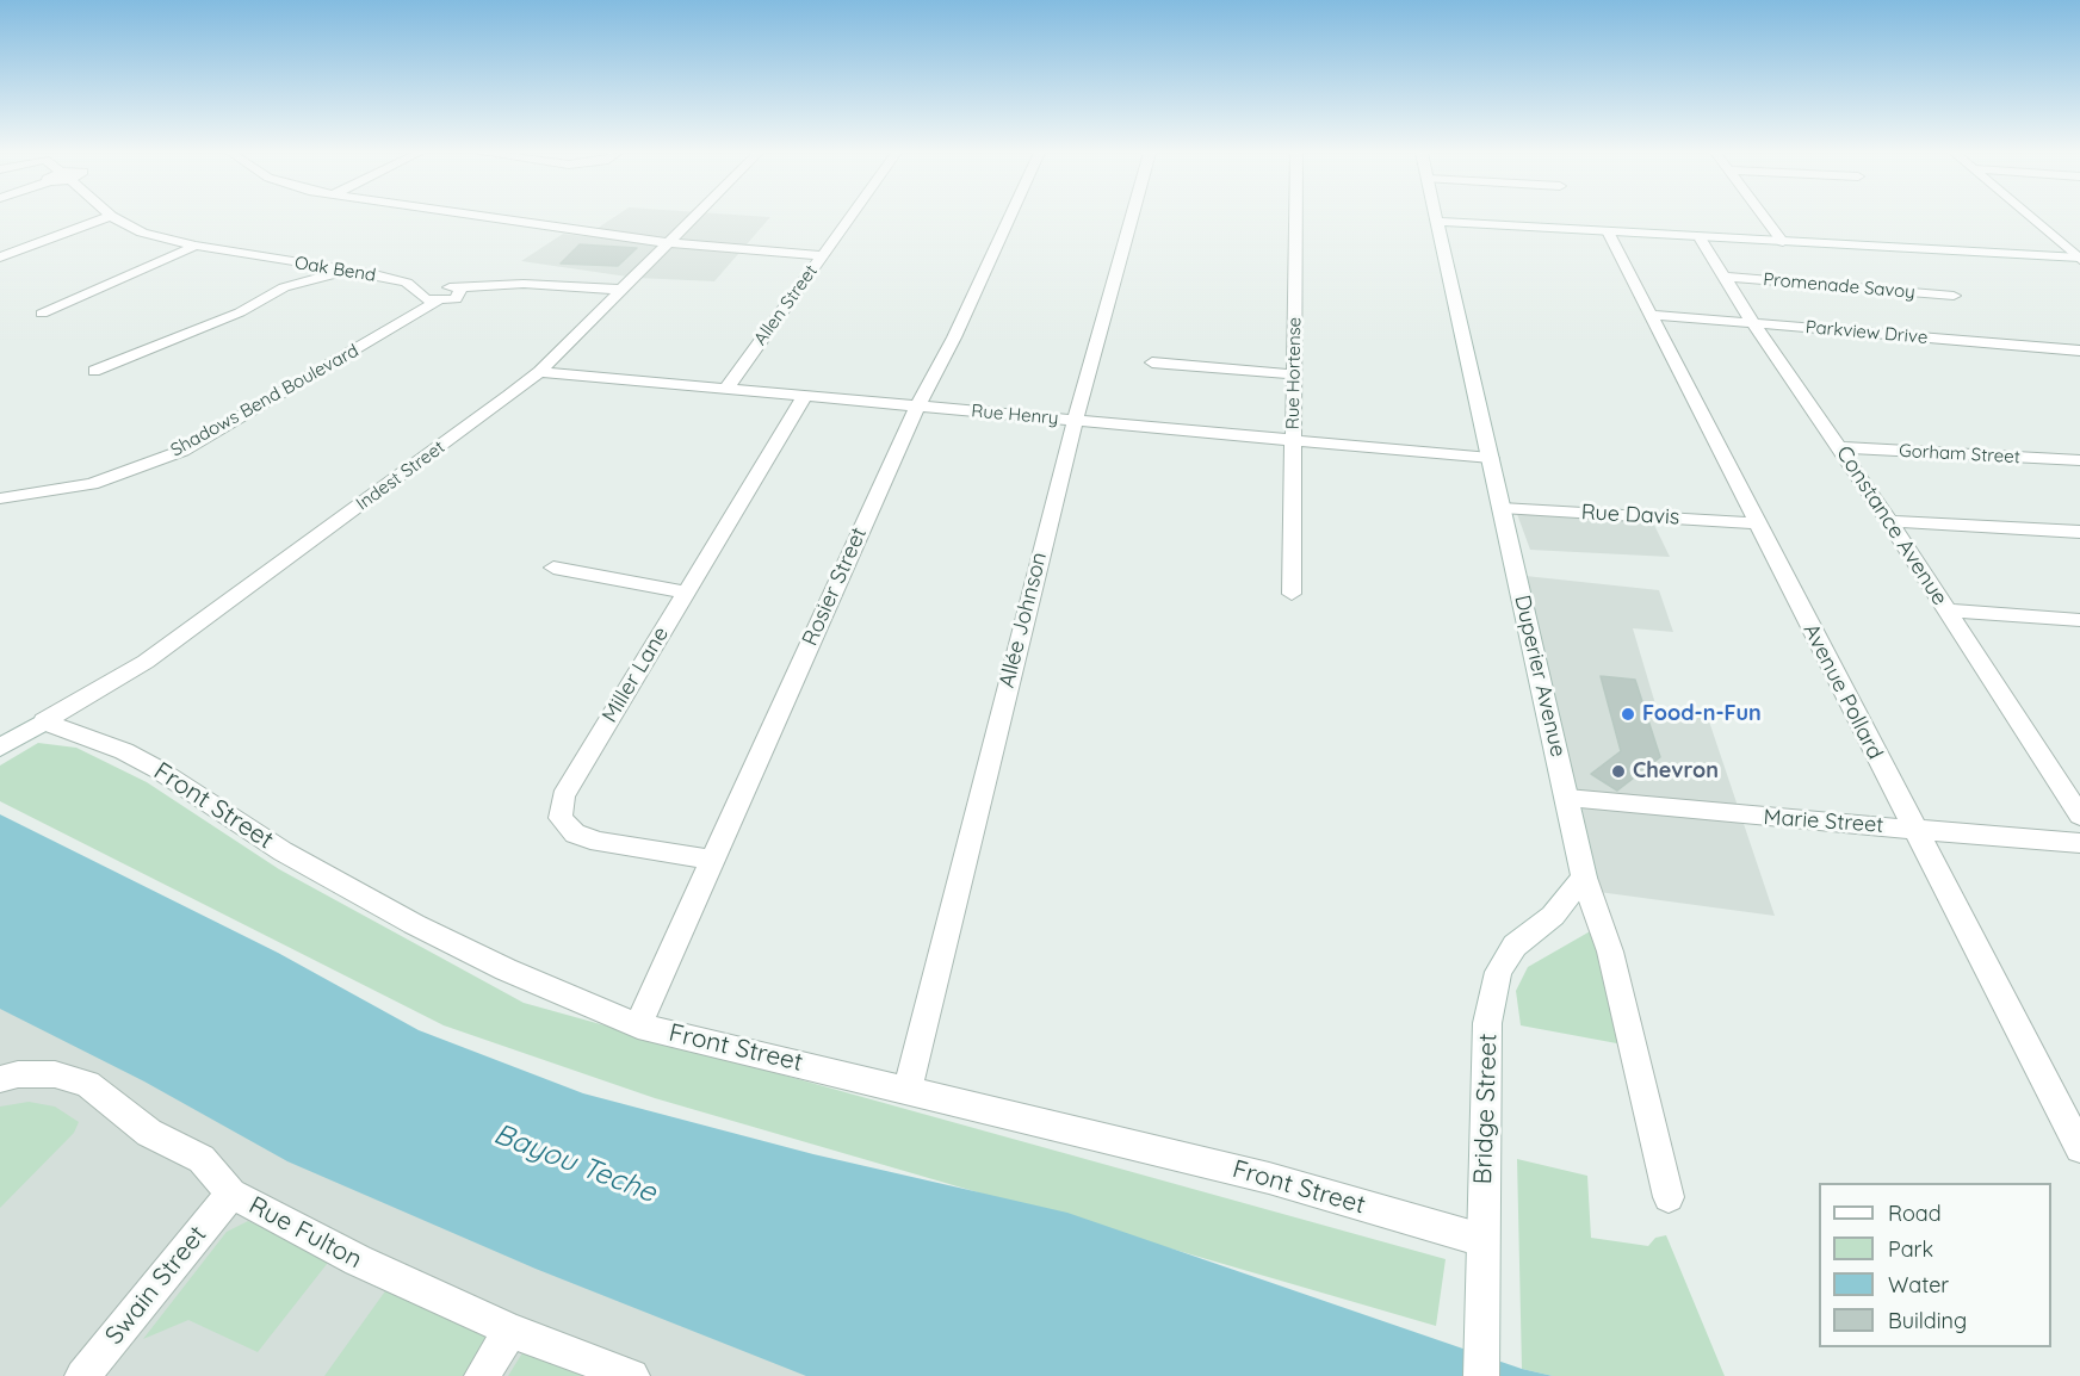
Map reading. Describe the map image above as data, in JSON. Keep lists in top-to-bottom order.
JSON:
{
  "streets": {
    "street": [
      "Oak Bend",
      "Promenade Savoy",
      "Allen Street",
      "Parkview Drive",
      "Rue Hortense",
      "Shadows Bend Boulevard",
      "Rue Henry",
      "Gorham Street",
      "Indest Street",
      "Rue Davis",
      "Constance Avenue",
      "Rosier Street",
      "Allée Johnson",
      "Miller Lane",
      "Duperier Avenue",
      "Avenue Pollard",
      "Front Street",
      "Marie Street",
      "Bridge Street",
      "Rue Fulton",
      "Swain Street"
    ]
  },
  "crossings": [
    ["Oak Bend", "Shadows Bend Boulevard"],
    ["Oak Bend", "Indest Street"],
    ["Promenade Savoy", "Constance Avenue"],
    ["Allen Street", "Rue Henry"],
    ["Parkview Drive", "Constance Avenue"],
    ["Parkview Drive", "Avenue Pollard"],
    ["Rue Hortense", "Rue Henry"],
    ["Rue Henry", "Indest Street"],
    ["Rue Henry", "Rosier Street"],
    ["Rue Henry", "Allée Johnson"],
    ["Rue Henry", "Miller Lane"],
    ["Rue Henry", "Duperier Avenue"],
    ["Gorham Street", "Constance Avenue"],
    ["Indest Street", "Front Street"],
    ["Rue Davis", "Duperier Avenue"],
    ["Rue Davis", "Avenue Pollard"],
    ["Rosier Street", "Miller Lane"],
    ["Rosier Street", "Front Street"],
    ["Allée Johnson", "Front Street"],
    ["Duperier Avenue", "Marie Street"],
    ["Duperier Avenue", "Bridge Street"],
    ["Avenue Pollard", "Marie Street"],
    ["Front Street", "Bridge Street"],
    ["Rue Fulton", "Swain Street"]
  ],
  "water": ["Bayou Teche"],
  "places": ["Food-n-Fun", "Chevron"],
  "legend": [
    "Road",
    "Park",
    "Water",
    "Building"
  ]
}
